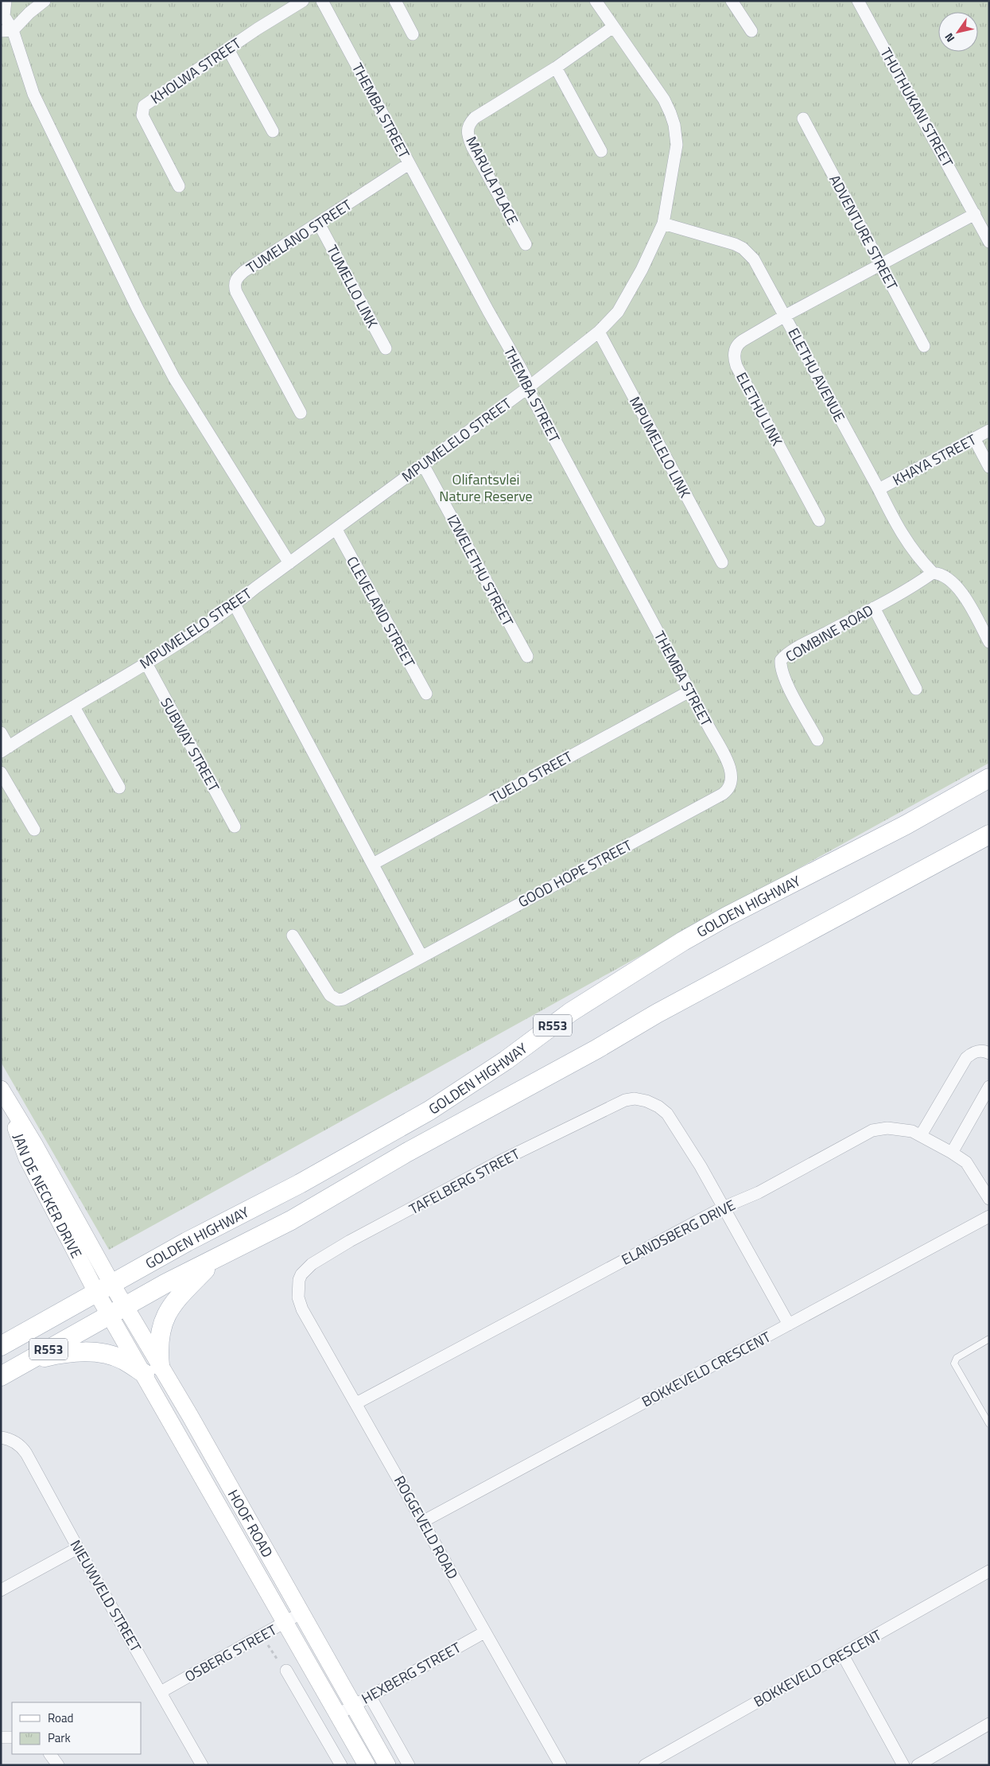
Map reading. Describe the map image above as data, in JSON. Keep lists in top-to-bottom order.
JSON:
{
  "streets": {
    "main road": [
      "GOLDEN HIGHWAY",
      "R553",
      "JAN DE NECKER DRIVE",
      "HOOF ROAD"
    ],
    "street": [
      "KHOLWA STREET",
      "THUTHUKANI STREET",
      "THEMBA STREET",
      "MARULA PLACE",
      "ADVENTURE STREET",
      "TUMELANO STREET",
      "TUMELLO LINK",
      "ELETHU AVENUE",
      "ELETHU LINK",
      "MPUMELELO STREET",
      "MPUMELELO LINK",
      "KHAYA STREET",
      "IZWELETHU STREET",
      "CLEVELAND STREET",
      "COMBINE ROAD",
      "SUBWAY STREET",
      "TUELO STREET",
      "GOOD HOPE STREET",
      "TAFELBERG STREET",
      "ELANDSBERG DRIVE",
      "BOKKEVELD CRESCENT",
      "ROGGEVELD ROAD",
      "NIEUWVELD STREET",
      "OSBERG STREET",
      "HEXBERG STREET"
    ]
  },
  "crossings": [
    ["THEMBA STREET", "TUMELANO STREET"],
    ["THEMBA STREET", "MPUMELELO STREET"],
    ["THEMBA STREET", "TUELO STREET"],
    ["THEMBA STREET", "GOOD HOPE STREET"],
    ["MARULA PLACE", "MPUMELELO STREET"],
    ["TUMELANO STREET", "TUMELLO LINK"],
    ["ELETHU AVENUE", "ELETHU LINK"],
    ["ELETHU AVENUE", "MPUMELELO STREET"],
    ["ELETHU AVENUE", "KHAYA STREET"],
    ["ELETHU AVENUE", "COMBINE ROAD"],
    ["MPUMELELO STREET", "MPUMELELO LINK"],
    ["MPUMELELO STREET", "IZWELETHU STREET"],
    ["MPUMELELO STREET", "CLEVELAND STREET"],
    ["MPUMELELO STREET", "SUBWAY STREET"],
    ["GOLDEN HIGHWAY", "JAN DE NECKER DRIVE"],
    ["GOLDEN HIGHWAY", "HOOF ROAD"],
    ["TAFELBERG STREET", "ELANDSBERG DRIVE"],
    ["TAFELBERG STREET", "ROGGEVELD ROAD"],
    ["JAN DE NECKER DRIVE", "HOOF ROAD"],
    ["ELANDSBERG DRIVE", "ROGGEVELD ROAD"],
    ["BOKKEVELD CRESCENT", "ROGGEVELD ROAD"],
    ["HOOF ROAD", "OSBERG STREET"],
    ["HOOF ROAD", "HEXBERG STREET"],
    ["ROGGEVELD ROAD", "HEXBERG STREET"],
    ["NIEUWVELD STREET", "OSBERG STREET"]
  ],
  "parks": ["Olifantsvlei Nature Reserve"],
  "legend": ["Road", "Park"],
  "north": "bottom left"
}
